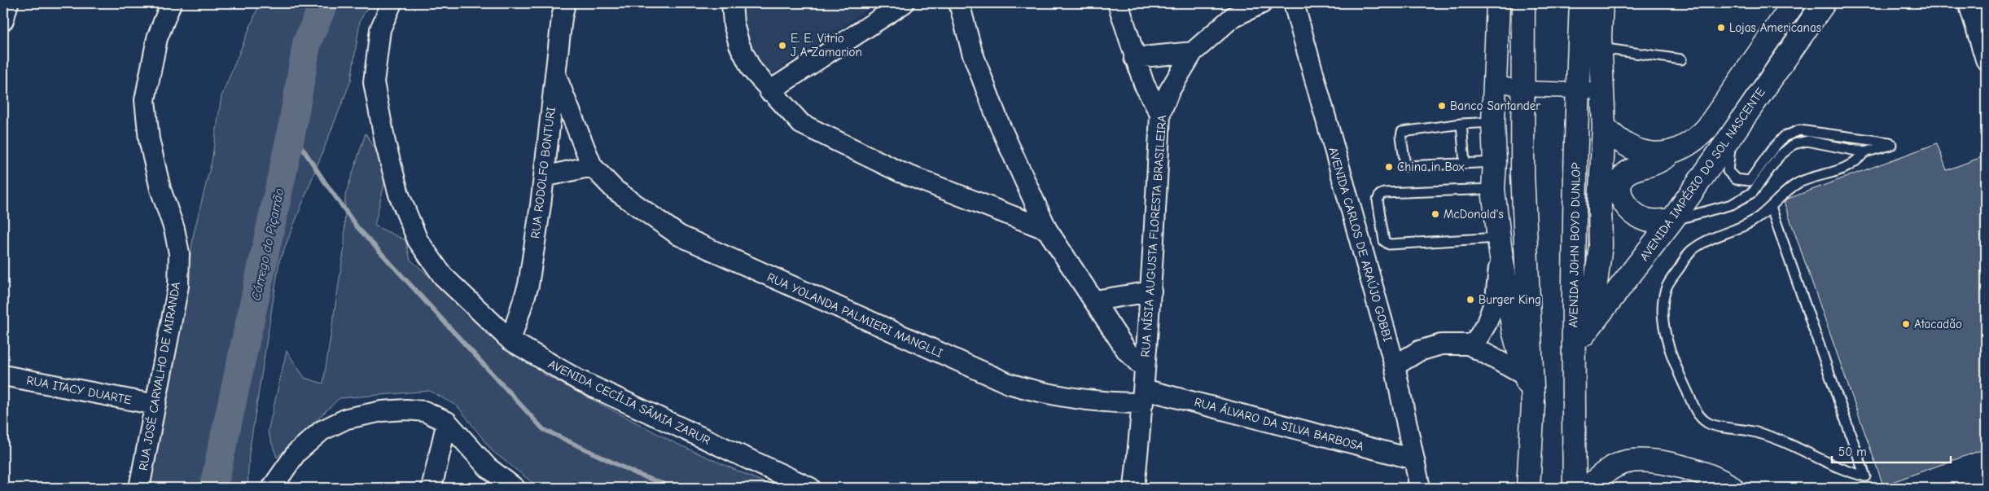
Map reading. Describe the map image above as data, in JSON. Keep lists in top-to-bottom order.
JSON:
{
  "streets": {
    "main road": ["AVENIDA IMPÉRIO DO SOL NASCENTE", "AVENIDA JOHN BOYD DUNLOP"],
    "street": [
      "RUA RODOLFO BONTURI",
      "RUA NÍSIA AUGUSTA FLORESTA BRASILEIRA",
      "AVENIDA CARLOS DE ARAÚJO GOBBI",
      "RUA YOLANDA PALMIERI MANGLLI",
      "RUA JOSÉ CARVALHO DE MIRANDA",
      "RUA ITACY DUARTE",
      "AVENIDA CECÍLIA SÂMIA ZARUR",
      "RUA ÁLVARO DA SILVA BARBOSA"
    ]
  },
  "crossings": [
    ["RUA RODOLFO BONTURI", "RUA YOLANDA PALMIERI MANGLLI"],
    ["RUA RODOLFO BONTURI", "AVENIDA CECÍLIA SÂMIA ZARUR"],
    ["AVENIDA IMPÉRIO DO SOL NASCENTE", "AVENIDA JOHN BOYD DUNLOP"],
    ["RUA NÍSIA AUGUSTA FLORESTA BRASILEIRA", "RUA YOLANDA PALMIERI MANGLLI"],
    ["RUA NÍSIA AUGUSTA FLORESTA BRASILEIRA", "RUA ÁLVARO DA SILVA BARBOSA"],
    ["AVENIDA CARLOS DE ARAÚJO GOBBI", "RUA ÁLVARO DA SILVA BARBOSA"],
    ["RUA YOLANDA PALMIERI MANGLLI", "RUA ÁLVARO DA SILVA BARBOSA"],
    ["RUA JOSÉ CARVALHO DE MIRANDA", "RUA ITACY DUARTE"]
  ],
  "water": ["Córrego do Piçarrão"],
  "places": [
    "Lojas Americanas",
    "E. E. Vitrio J A Zamarion",
    "Banco Santander",
    "China in Box",
    "McDonald's",
    "Burger King",
    "Atacadão"
  ],
  "scale_bar": "50 m"
}
